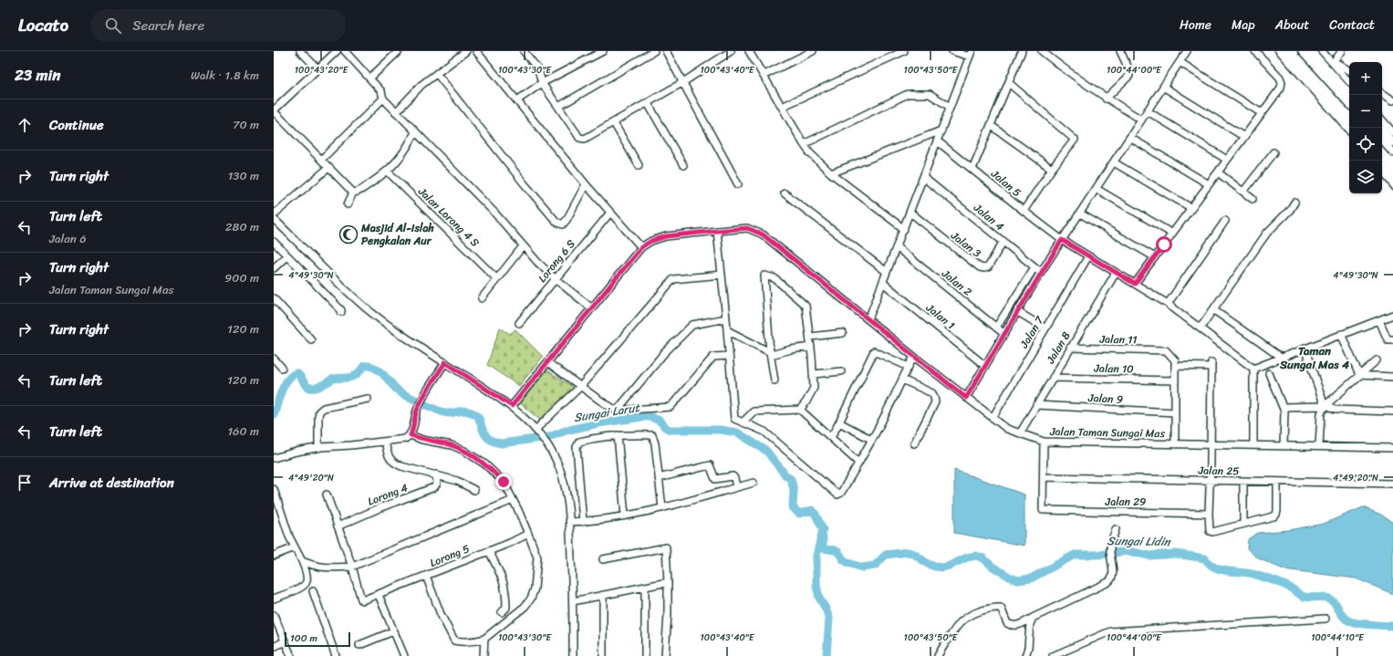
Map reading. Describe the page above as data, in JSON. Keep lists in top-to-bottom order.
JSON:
{
  "streets": {
    "street": [
      "Jalan 5",
      "Jalan Lorong 4 S",
      "Jalan 4",
      "Jalan 3",
      "Lorong 6 S",
      "Jalan 2",
      "Jalan 1",
      "Jalan 7",
      "Jalan 11",
      "Jalan 8",
      "Jalan 10",
      "Jalan 9",
      "Jalan Taman Sungai Mas",
      "Jalan 25",
      "Lorong 4",
      "Jalan 29",
      "Lorong 5"
    ]
  },
  "crossings": [
    ["Jalan 5", "Jalan 7"],
    ["Jalan 5", "Jalan 8"],
    ["Jalan 4", "Jalan 3"],
    ["Jalan 7", "Jalan Taman Sungai Mas"],
    ["Jalan 11", "Jalan 8"],
    ["Jalan 8", "Jalan 10"],
    ["Jalan 8", "Jalan 9"],
    ["Jalan 8", "Jalan Taman Sungai Mas"],
    ["Jalan 25", "Jalan 29"]
  ],
  "districts": ["Taman Sungai Mas 4"],
  "water": ["Sungai Larut", "Sungai Lidin"],
  "places": {
    "mosque": ["Masjid Al-Islah Pengkalan Aur"]
  },
  "scale_bar": "100 m",
  "page": {
    "header": "Locato",
    "search": "Search here",
    "nav": [
      "Home",
      "Map",
      "About",
      "Contact"
    ],
    "heading": ["23 min", "Walk · 1.8 km"],
    "map_buttons": ["+", "−"],
    "list": [
      ["Continue", "70 m"],
      ["Turn right", "130 m"],
      ["Turn left", "Jalan 6", "280 m"],
      ["Turn right", "Jalan Taman Sungai Mas", "900 m"],
      ["Turn right", "120 m"],
      ["Turn left", "120 m"],
      ["Turn left", "160 m"],
      "Arrive at destination"
    ],
    "scale": "100 m"
  },
  "coordinates": [
    "100°43'20\"E",
    "100°43'30\"E",
    "100°43'40\"E",
    "100°43'50\"E",
    "100°44'00\"E",
    "4°49'30\"N",
    "4°49'20\"N",
    "100°44'10\"E"
  ]
}
